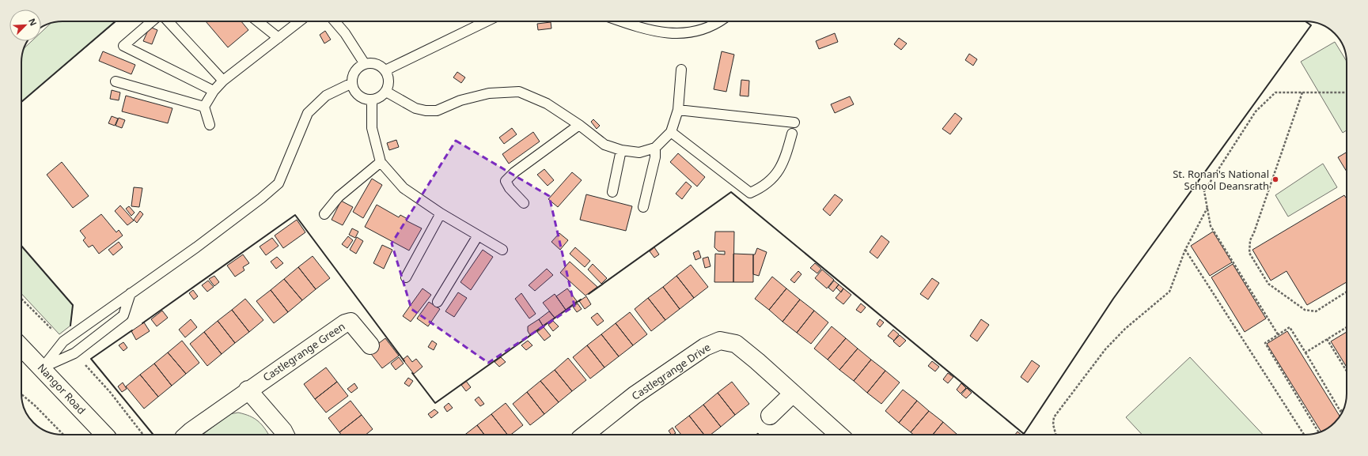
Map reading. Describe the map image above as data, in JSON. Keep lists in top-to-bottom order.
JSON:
{
  "streets": {
    "street": ["Castlegrange Green", "Castlegrange Drive", "Nangor Road"]
  },
  "places": ["St. Ronan's National School Deansrath"],
  "north": "top right"
}
